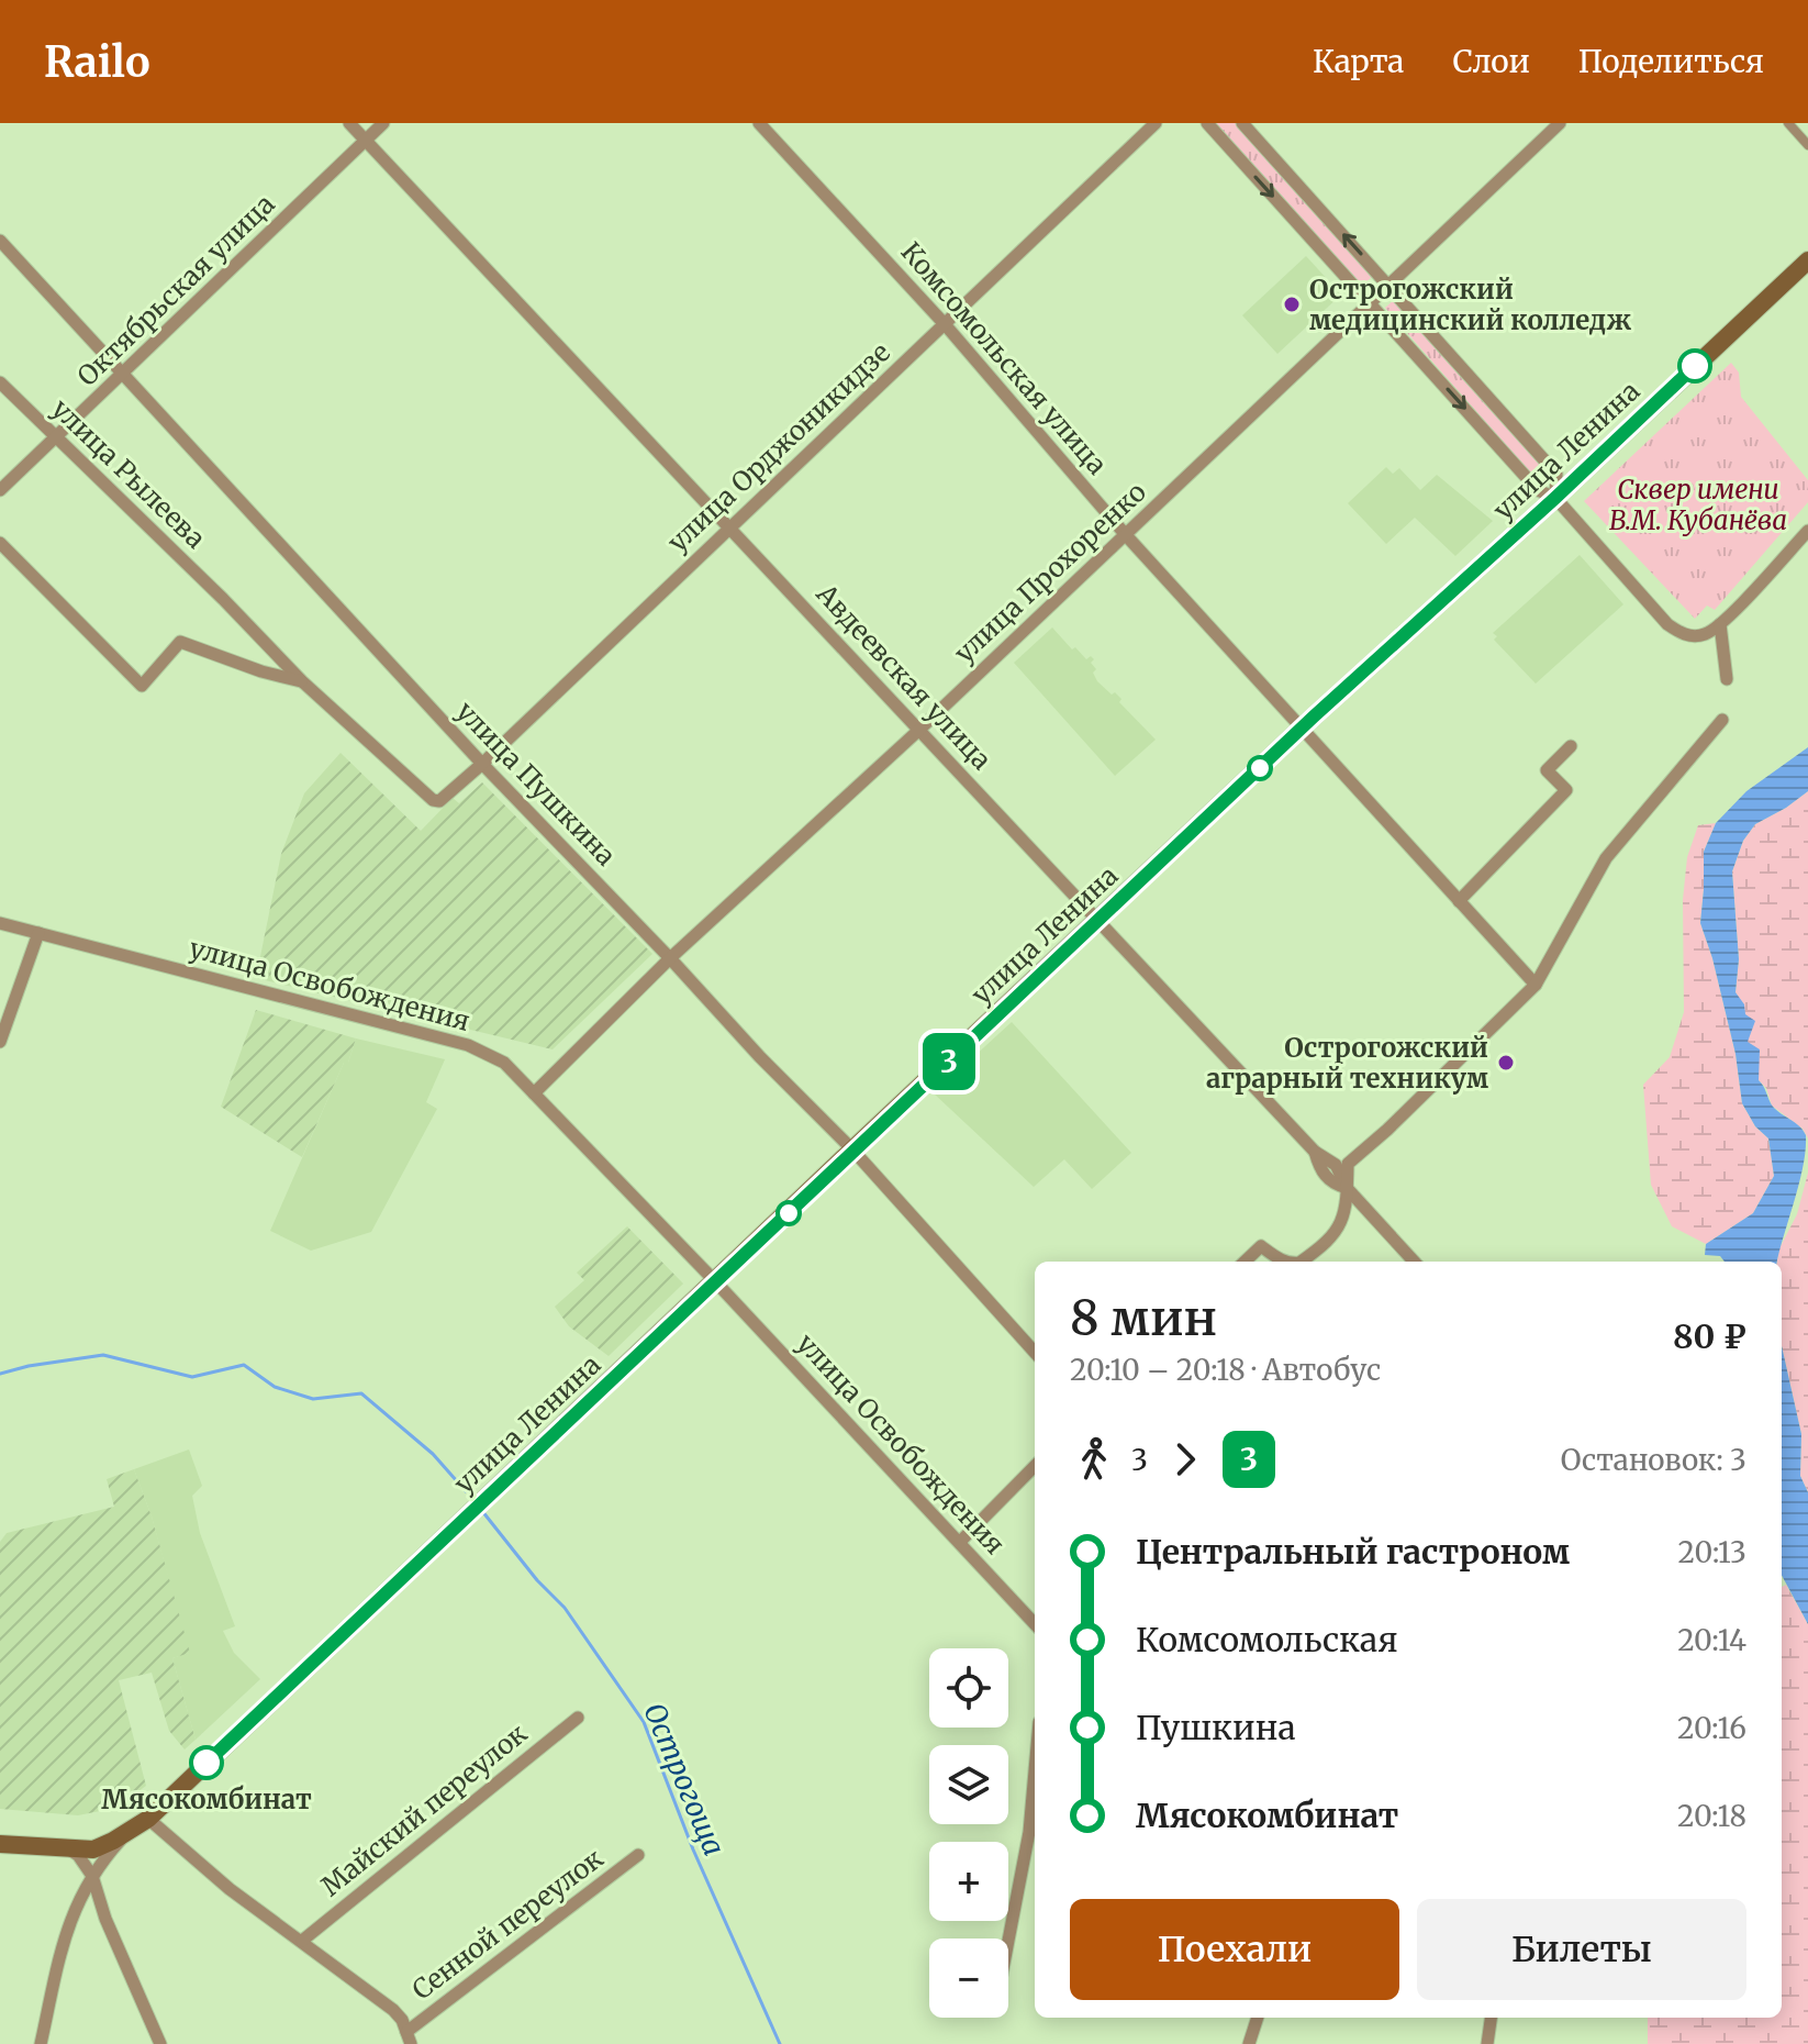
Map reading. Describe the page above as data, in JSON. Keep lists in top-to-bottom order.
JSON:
{
  "streets": {
    "main road": ["улица Ленина"],
    "street": [
      "Октябрьская улица",
      "Комсомольская улица",
      "улица Орджоникидзе",
      "улица Рылеева",
      "улица Прохоренко",
      "Авдеевская улица",
      "улица Пушкина",
      "улица Освобождения",
      "Майский переулок",
      "Сенной переулок"
    ]
  },
  "crossings": [
    ["Октябрьская улица", "улица Рылеева"],
    ["Октябрьская улица", "Авдеевская улица"],
    ["Октябрьская улица", "улица Пушкина"],
    ["Комсомольская улица", "улица Орджоникидзе"],
    ["Комсомольская улица", "улица Ленина"],
    ["Комсомольская улица", "улица Прохоренко"],
    ["улица Орджоникидзе", "улица Рылеева"],
    ["улица Орджоникидзе", "Авдеевская улица"],
    ["улица Орджоникидзе", "улица Пушкина"],
    ["улица Ленина", "Авдеевская улица"],
    ["улица Ленина", "улица Пушкина"],
    ["улица Ленина", "улица Освобождения"],
    ["улица Прохоренко", "Авдеевская улица"],
    ["улица Прохоренко", "улица Пушкина"],
    ["улица Прохоренко", "улица Освобождения"]
  ],
  "water": ["Острогоща"],
  "parks": ["Сквер имени В.М. Кубанёва"],
  "places": ["Острогожский медицинский колледж", "Острогожский аграрный техникум", "Мясокомбинат"],
  "lines": ["bus line 3"],
  "page": {
    "header": "Railo",
    "nav": ["Карта", "Слои", "Поделиться"],
    "on_map": "3",
    "heading": ["8 мин", "20:10 – 20:18 · Автобус", "80 ₽"],
    "legs": ["3", "3", "Остановок: 3"],
    "list": [
      {
        "name": "Центральный гастроном",
        "value": "20:13"
      },
      {
        "name": "Комсомольская",
        "value": "20:14"
      },
      {
        "name": "Пушкина",
        "value": "20:16"
      },
      {
        "name": "Мясокомбинат",
        "value": "20:18"
      }
    ],
    "map_buttons": ["+", "−"],
    "buttons": ["Поехали", "Билеты"]
  }
}
